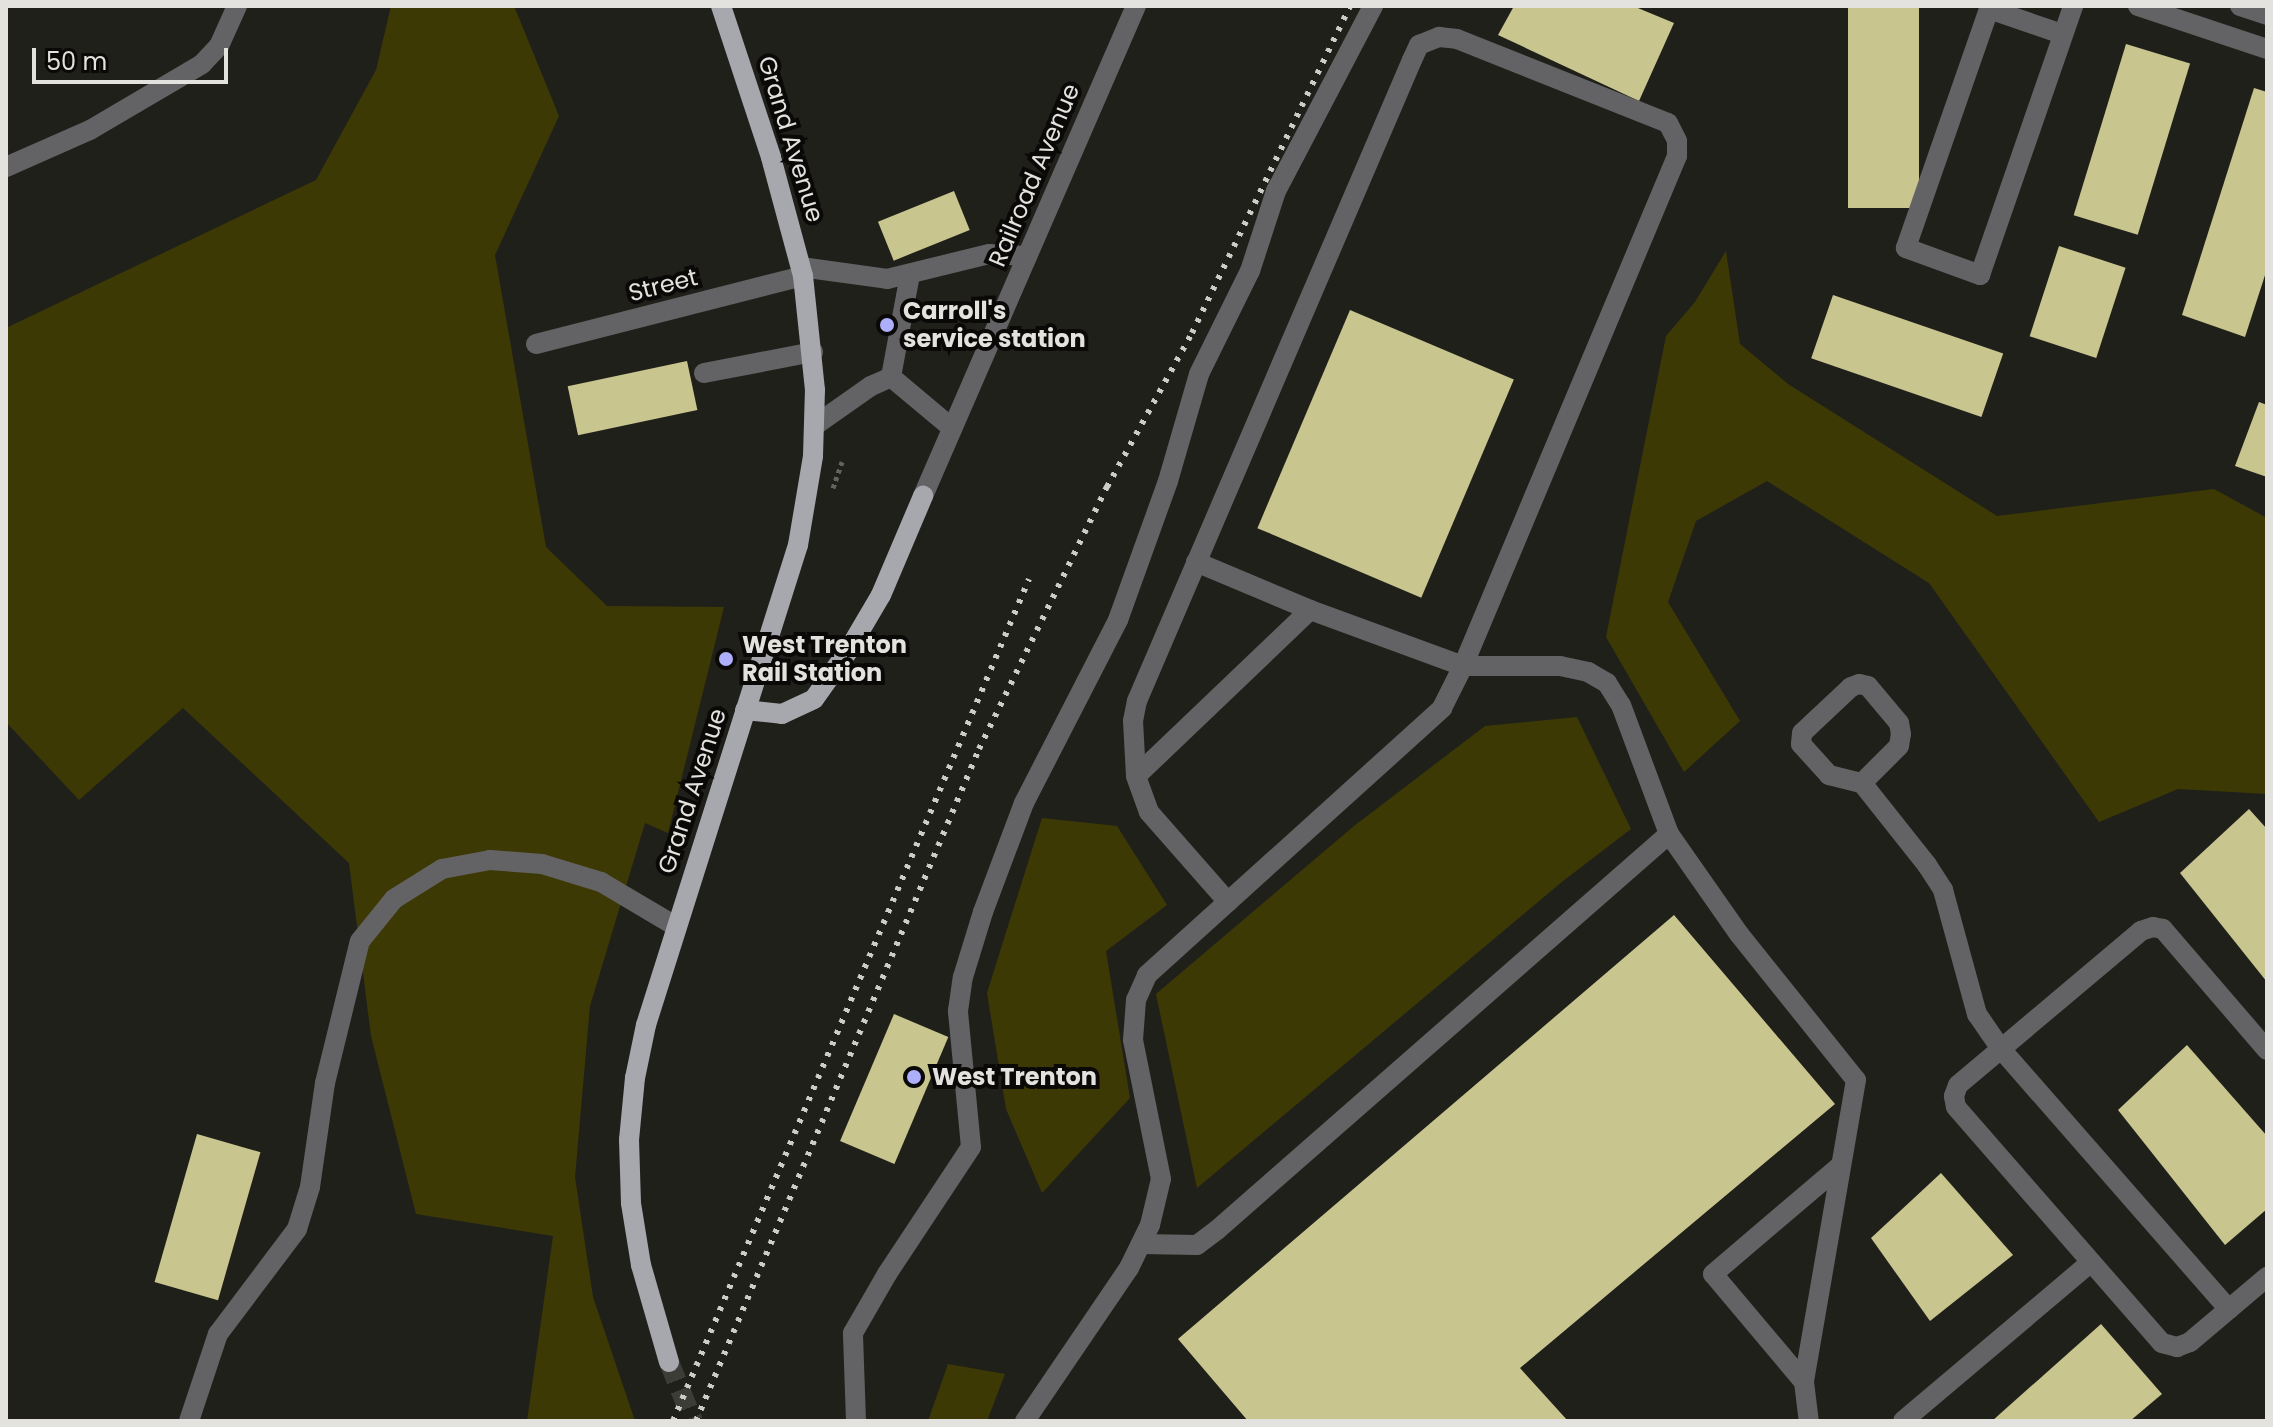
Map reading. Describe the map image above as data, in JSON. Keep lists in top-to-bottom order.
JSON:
{
  "streets": {
    "main road": ["Grand Avenue"],
    "street": ["Railroad Avenue", "Street"]
  },
  "crossings": [
    ["Grand Avenue", "Street"]
  ],
  "places": ["Carroll's service station", "West Trenton Rail Station", "West Trenton"],
  "scale_bar": "50 m"
}
